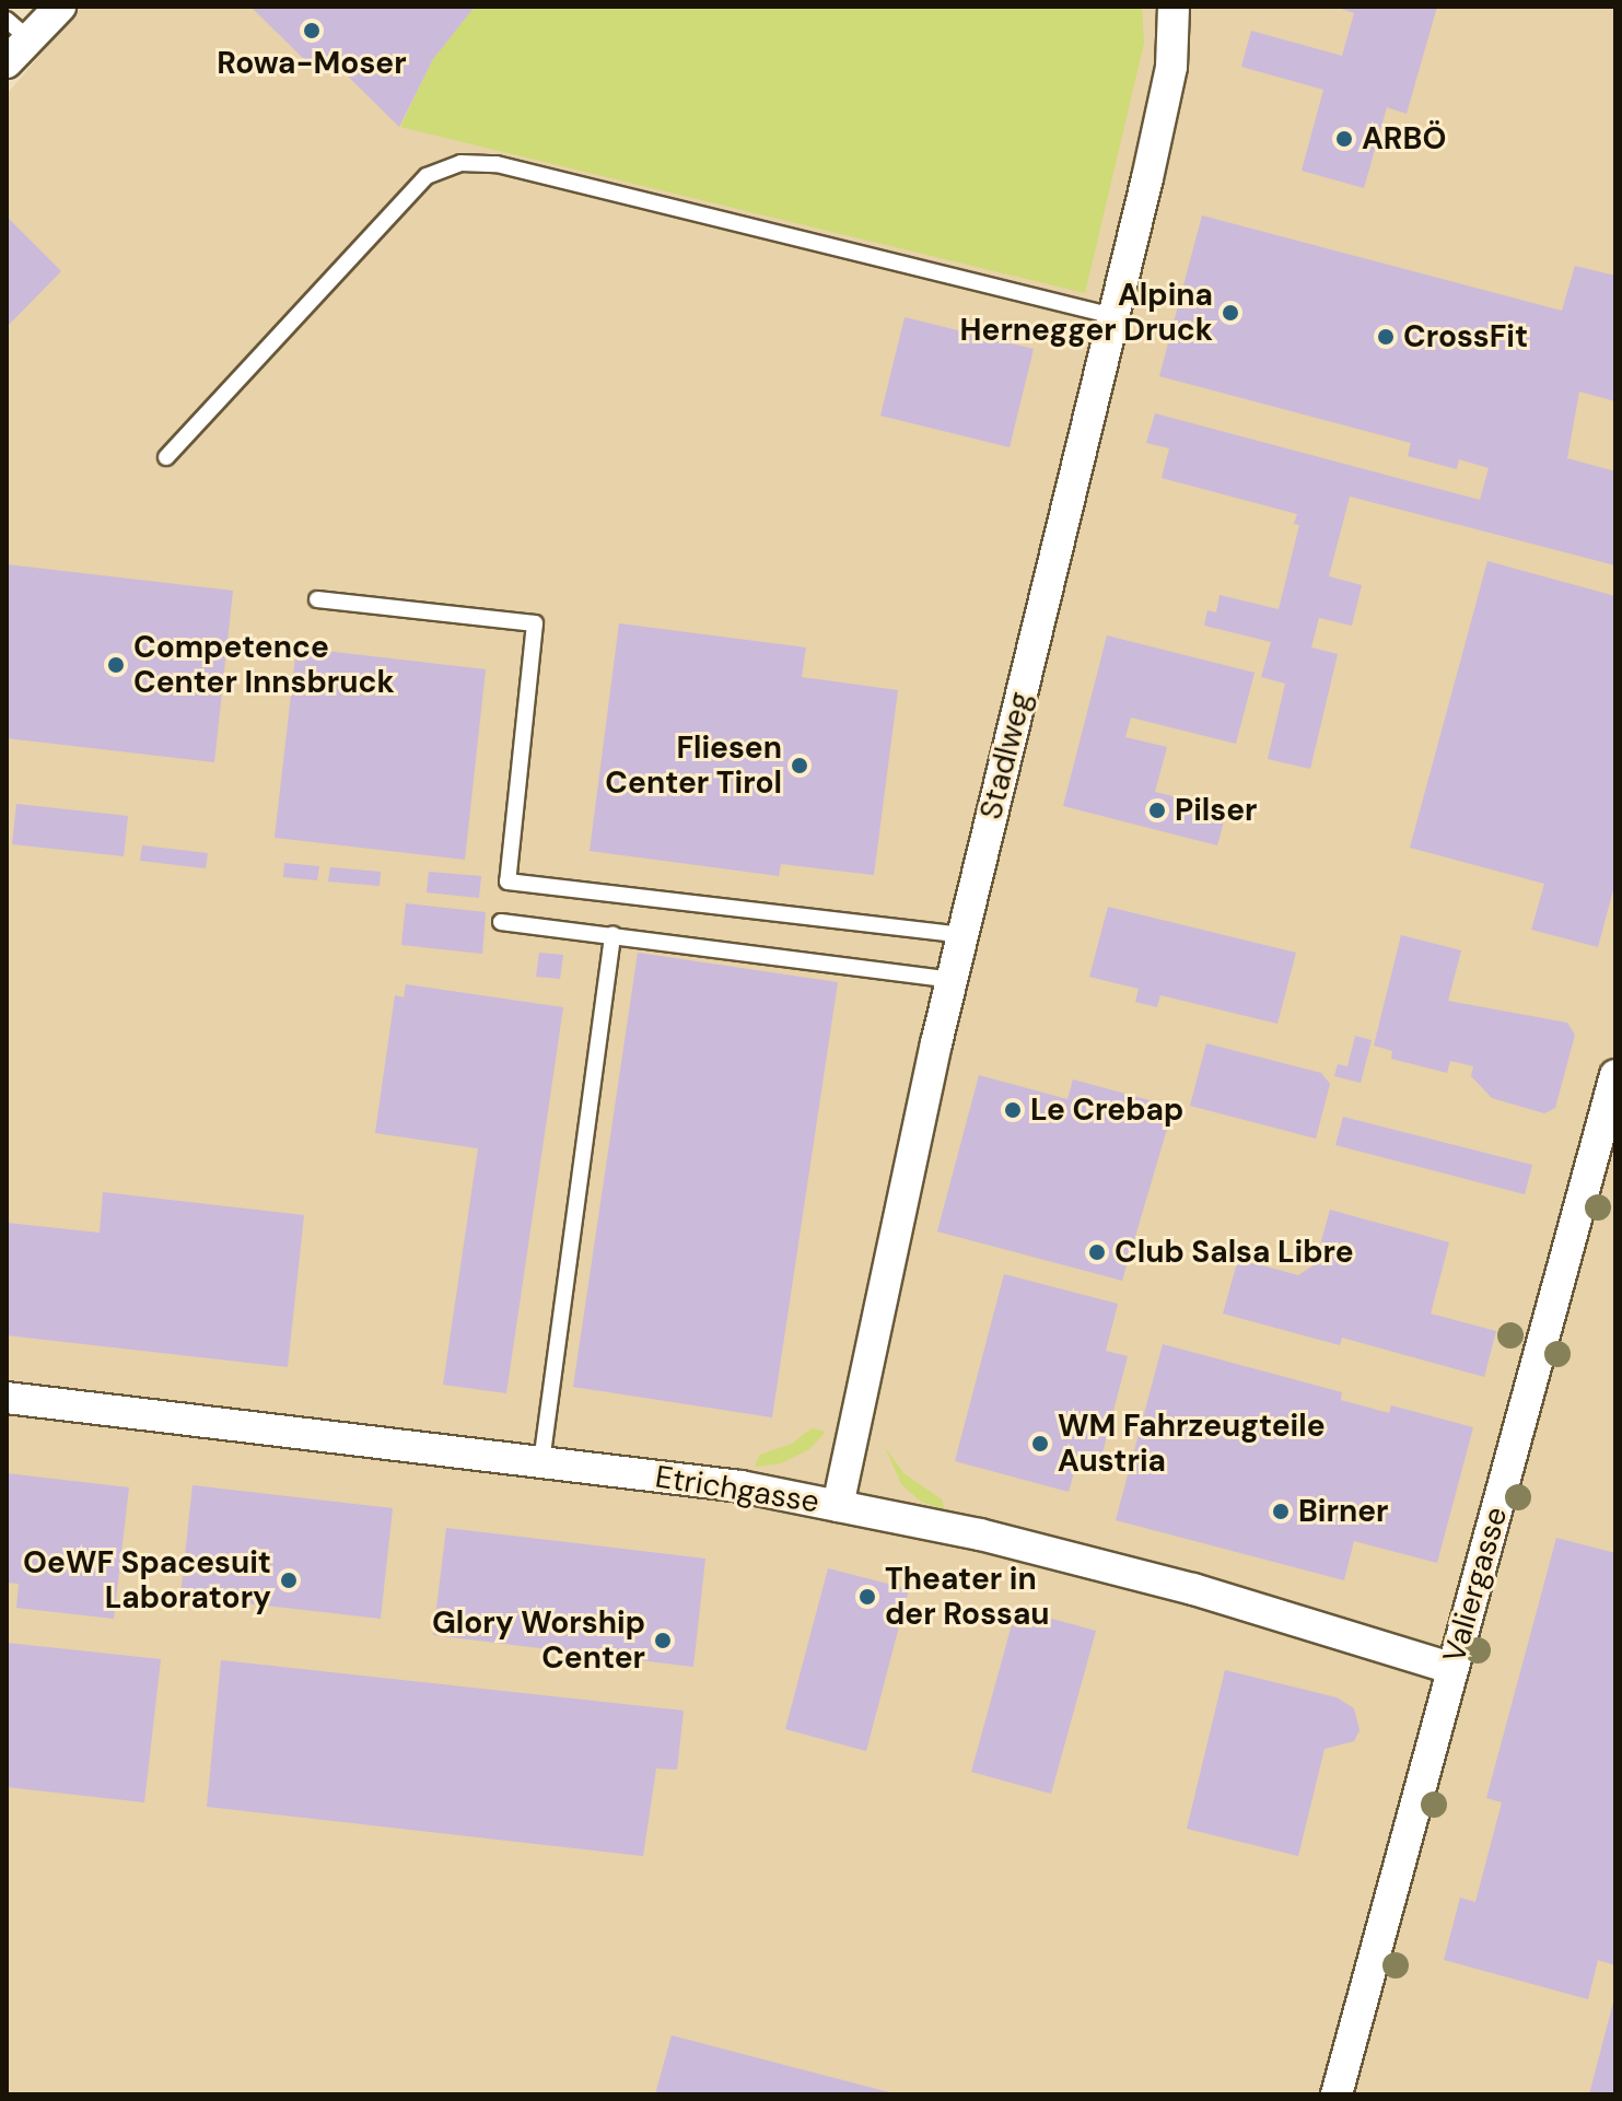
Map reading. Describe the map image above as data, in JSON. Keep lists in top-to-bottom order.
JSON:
{
  "streets": {
    "street": ["Stadlweg", "Etrichgasse", "Valiergasse"]
  },
  "crossings": [
    ["Stadlweg", "Etrichgasse"],
    ["Etrichgasse", "Valiergasse"]
  ],
  "places": [
    "Rowa-Moser",
    "ARBÖ",
    "Alpina Hernegger Druck",
    "CrossFit",
    "Competence Center Innsbruck",
    "Fliesen Center Tirol",
    "Pilser",
    "Le Crebap",
    "Club Salsa Libre",
    "WM Fahrzeugteile Austria",
    "Birner",
    "OeWF Spacesuit Laboratory",
    "Theater in der Rossau",
    "Glory Worship Center"
  ]
}
